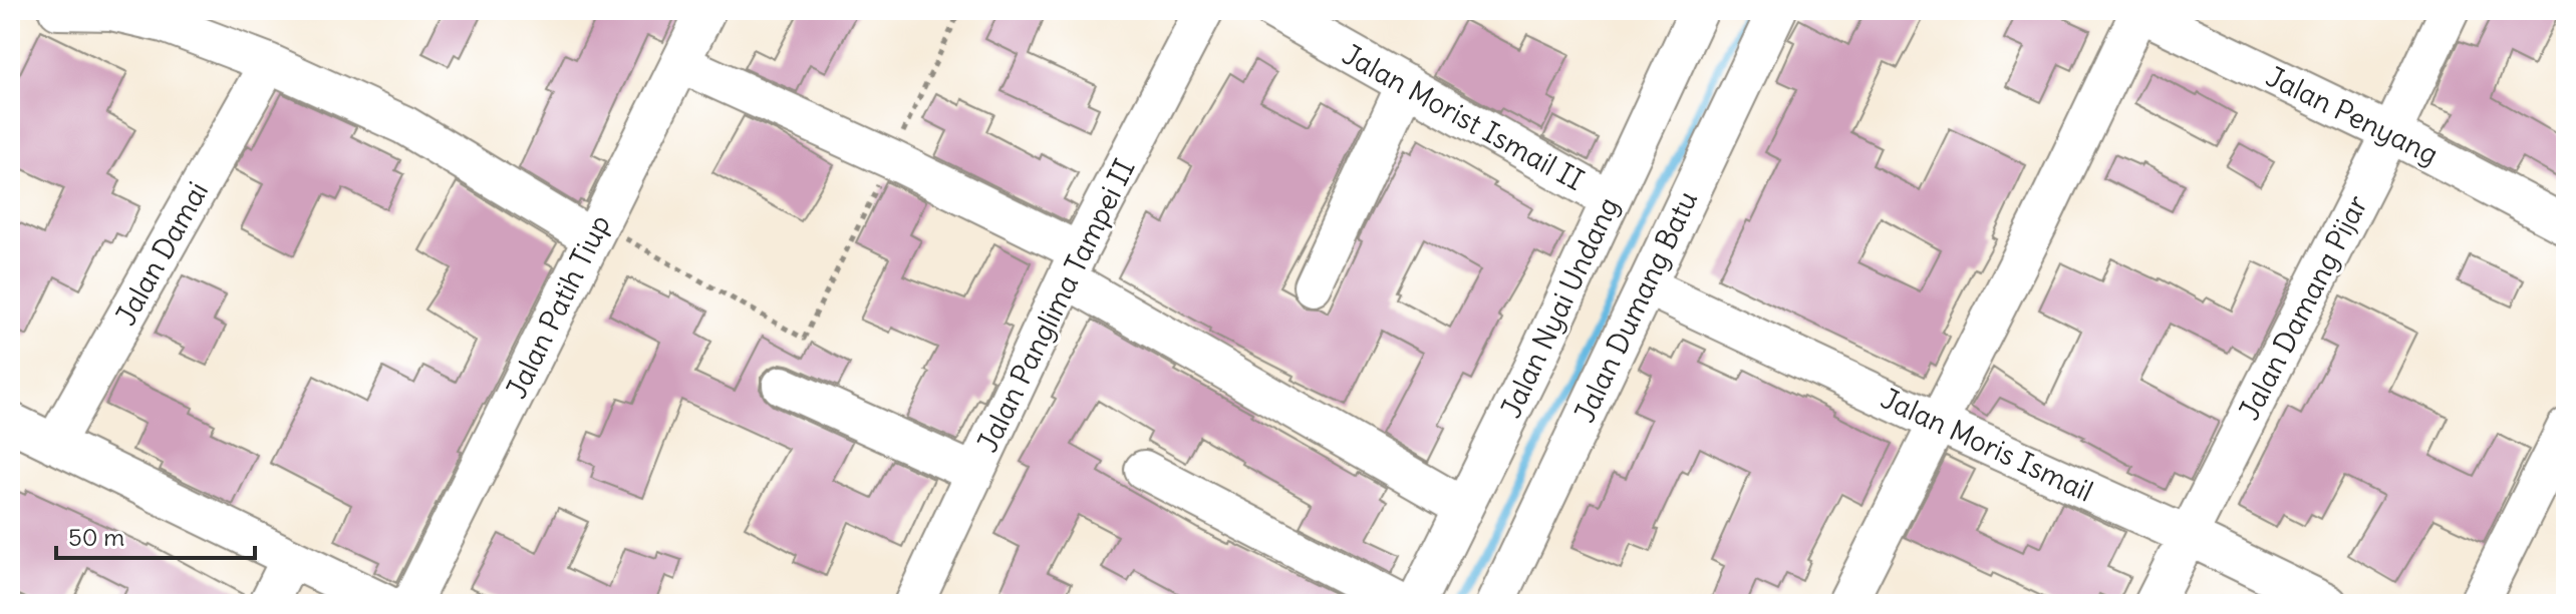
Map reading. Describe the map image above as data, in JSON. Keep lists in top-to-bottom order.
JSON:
{
  "streets": {
    "street": [
      "Jalan Penyang",
      "Jalan Morist Ismail II",
      "Jalan Damai",
      "Jalan Panglima Tampei II",
      "Jalan Patih Tiup",
      "Jalan Dumang Batu",
      "Jalan Nyai Undang",
      "Jalan Damang Pijar",
      "Jalan Moris Ismail"
    ]
  },
  "crossings": [
    ["Jalan Penyang", "Jalan Damang Pijar"],
    ["Jalan Morist Ismail II", "Jalan Nyai Undang"],
    ["Jalan Dumang Batu", "Jalan Moris Ismail"],
    ["Jalan Damang Pijar", "Jalan Moris Ismail"]
  ],
  "scale_bar": "50 m"
}
